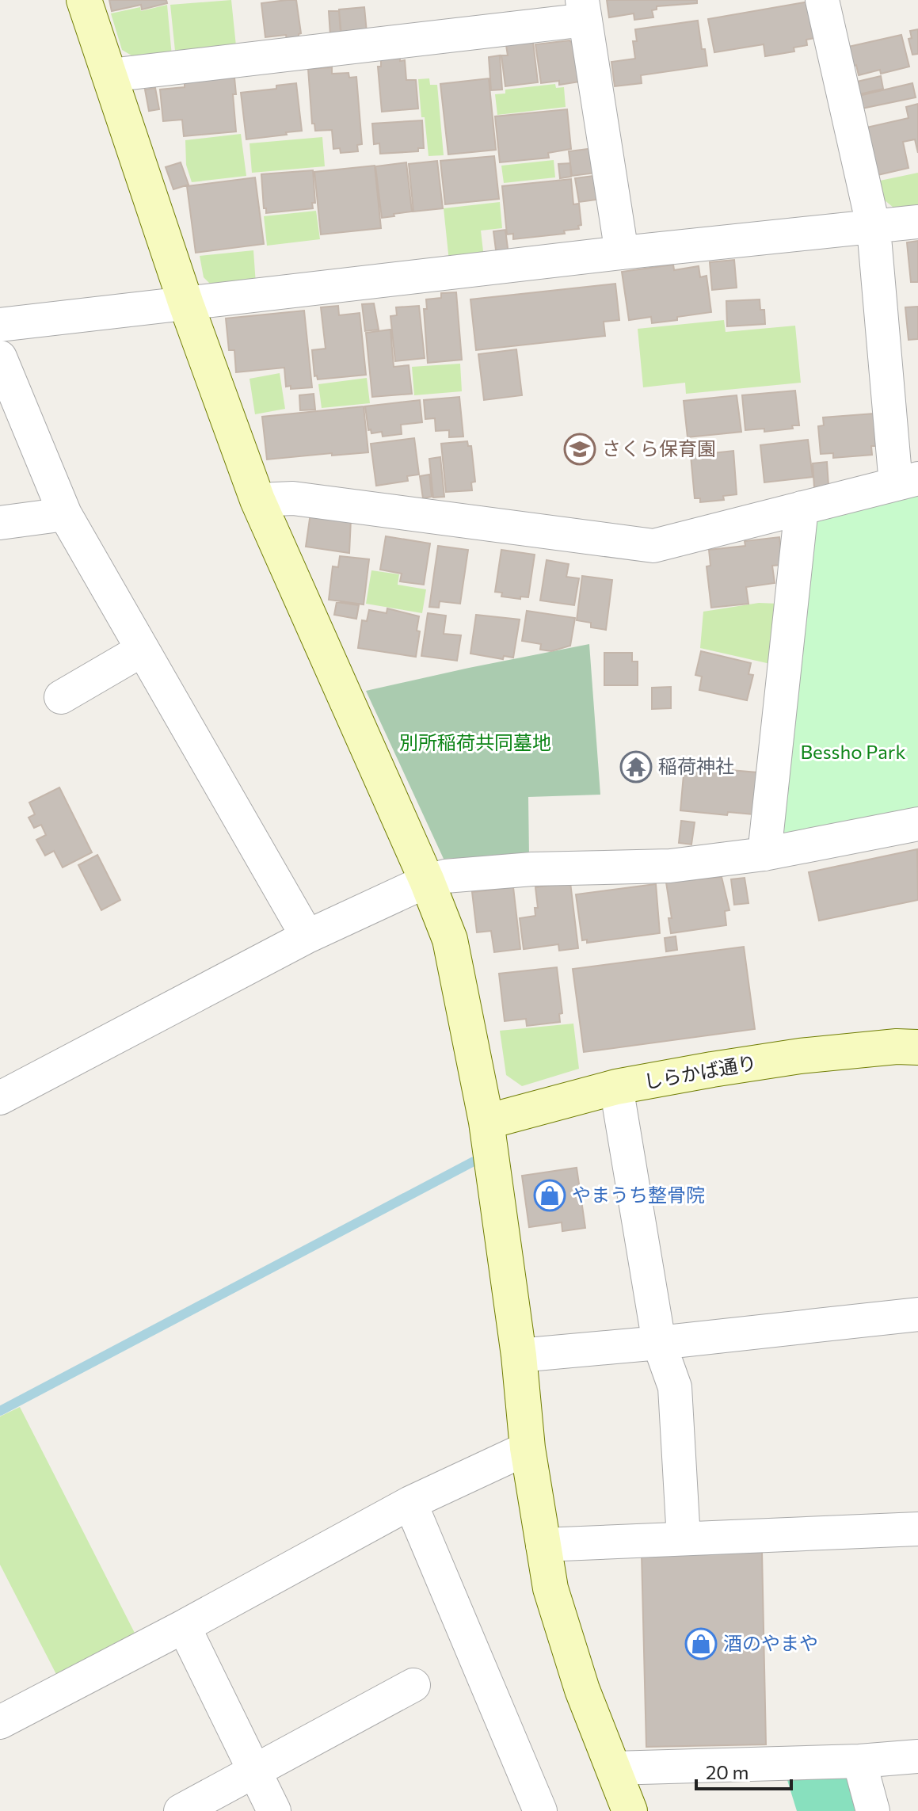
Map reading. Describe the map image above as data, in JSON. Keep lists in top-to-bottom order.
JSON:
{
  "streets": {
    "street": ["しらかば通り"]
  },
  "parks": ["別所稲荷共同墓地", "Bessho Park"],
  "places": {
    "school or university": ["さくら保育園"],
    "temple": ["稲荷神社"],
    "shop": ["やまうち整骨院", "酒のやまや"]
  },
  "scale_bar": "20 m"
}
